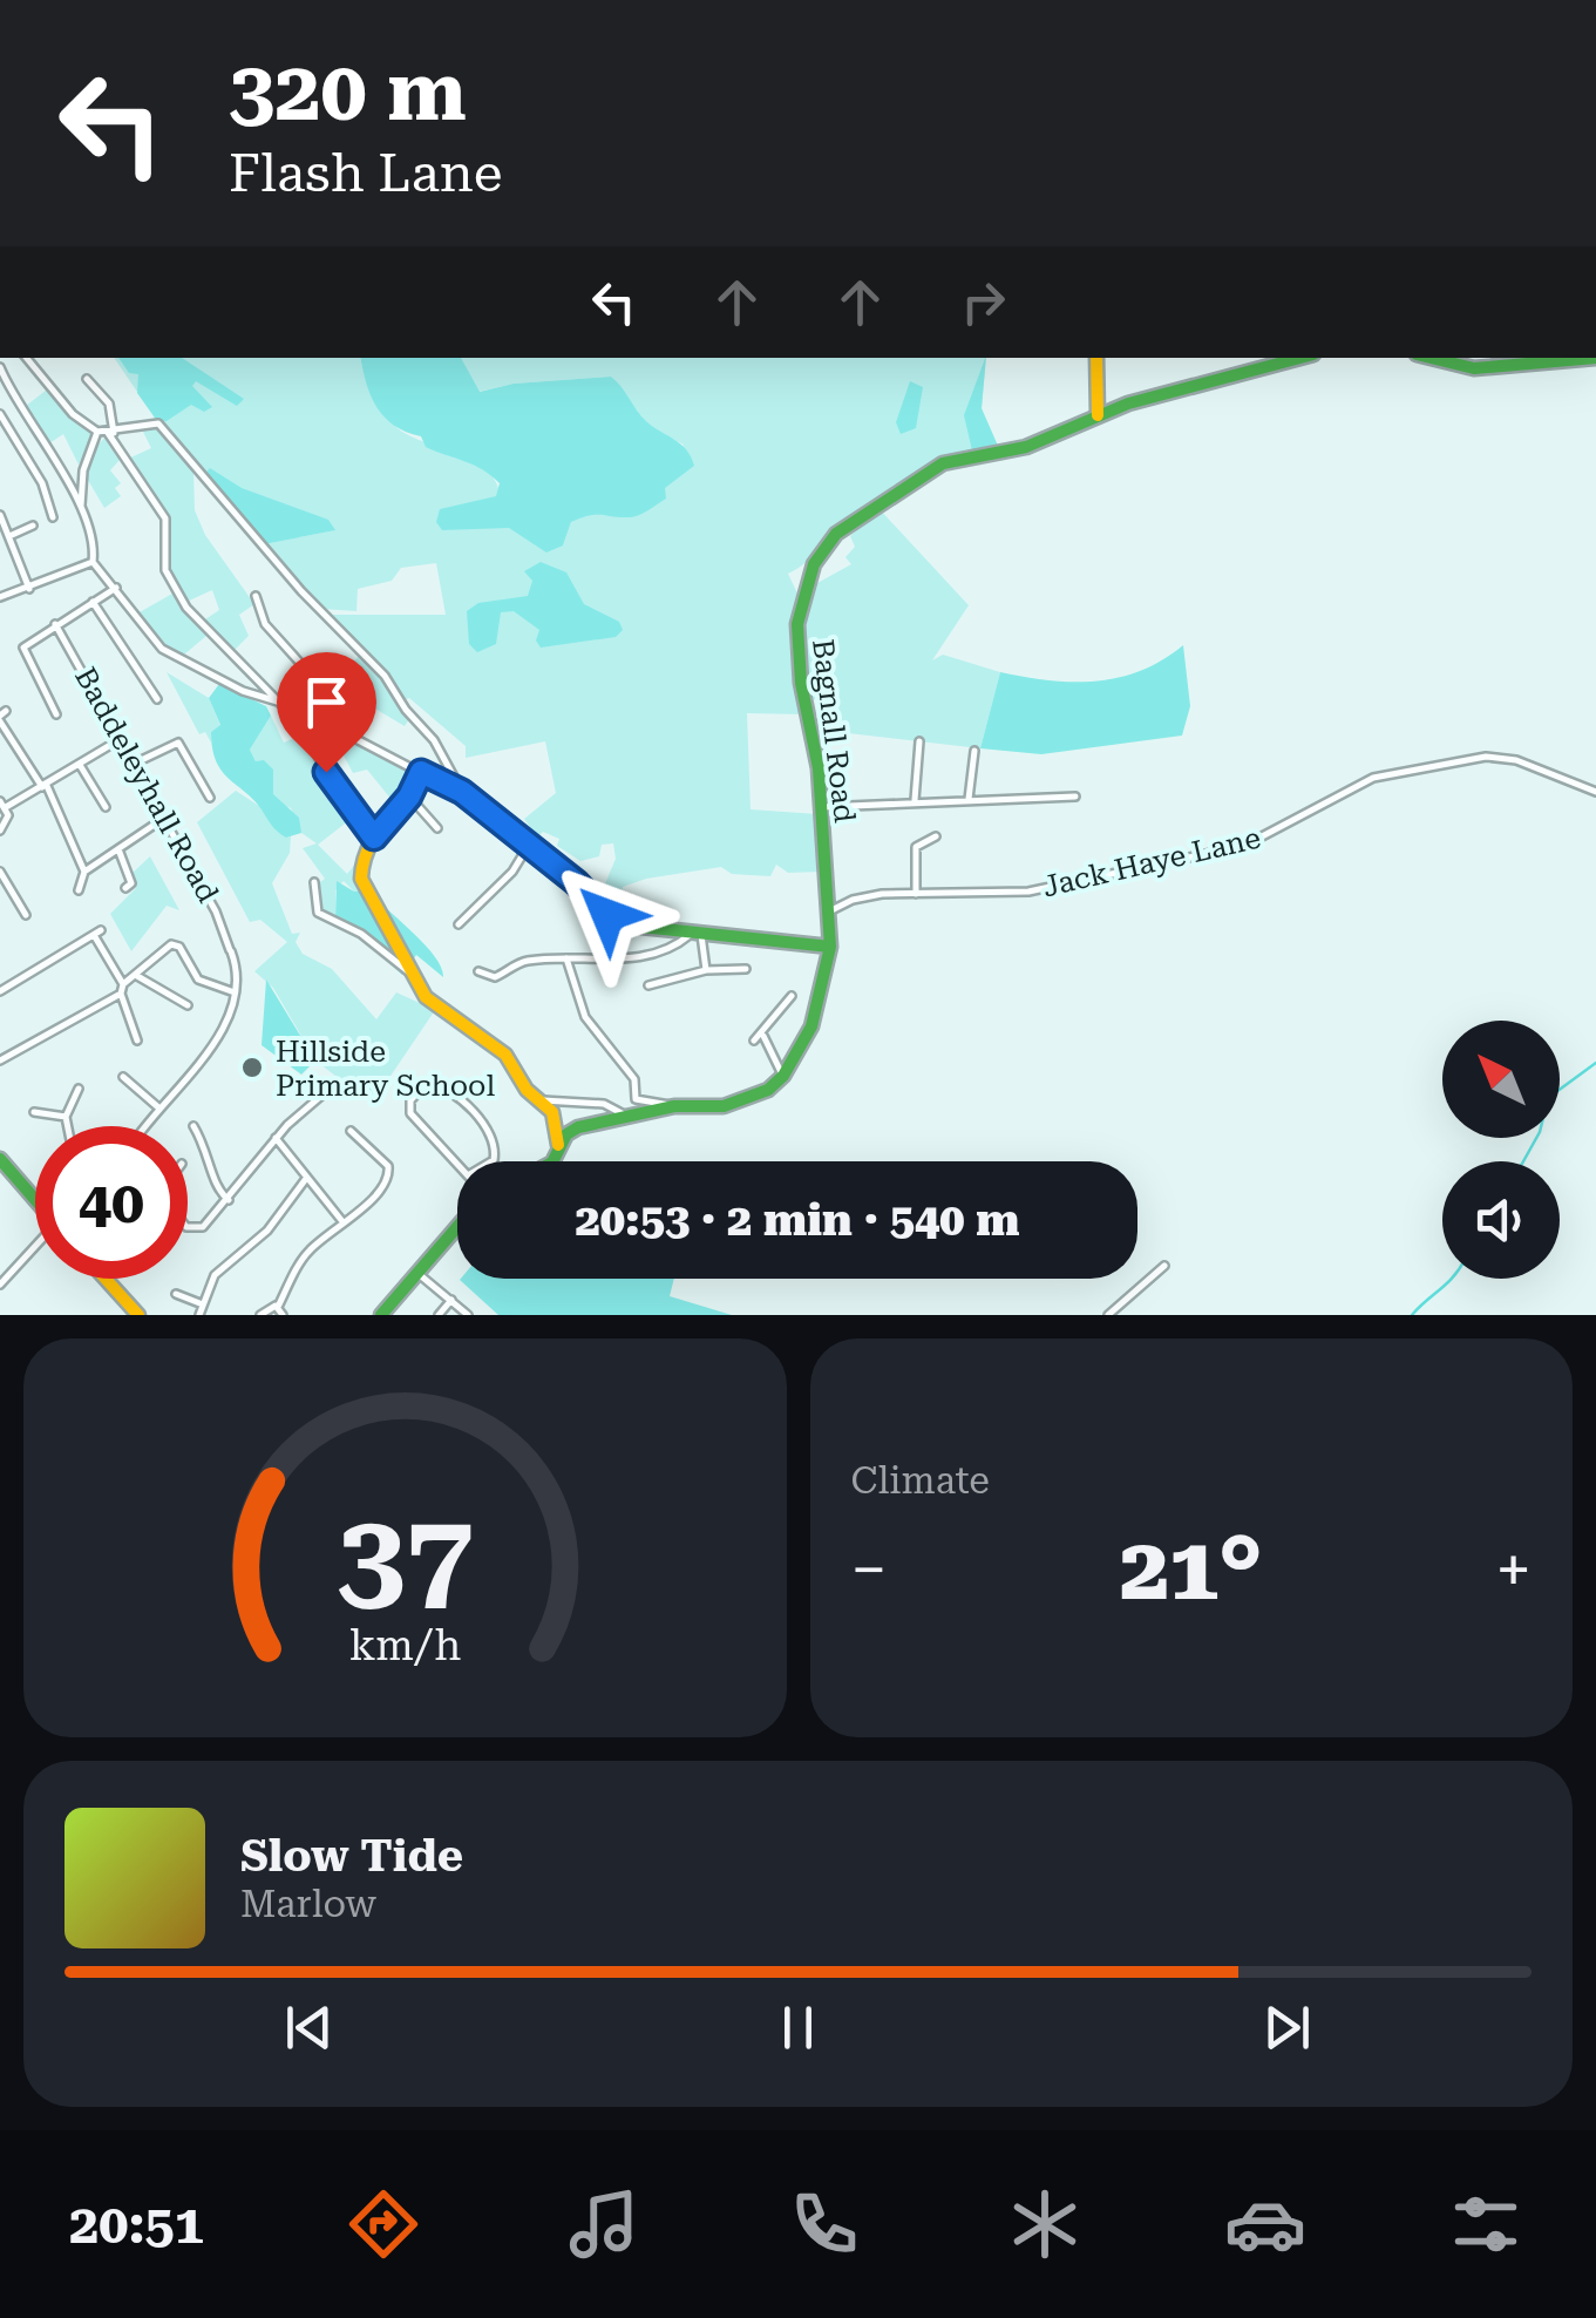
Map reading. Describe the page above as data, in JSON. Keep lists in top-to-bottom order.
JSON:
{
  "streets": {
    "street": ["Bagnall Road", "Baddeleyhall Road", "Jack Haye Lane"]
  },
  "crossings": [
    ["Bagnall Road", "Jack Haye Lane"]
  ],
  "places": ["Hillside Primary School"],
  "north": "top left",
  "page": {
    "turn": ["320 m", "Flash Lane"],
    "limit": "40",
    "trip": "20:53 · 2 min · 540 m",
    "tile": "Climate",
    "heat": ["−", "21°", "+"],
    "song": ["Slow Tide", "Marlow"],
    "tabs": "20:51",
    "gauge": ["37", "km/h"]
  }
}
